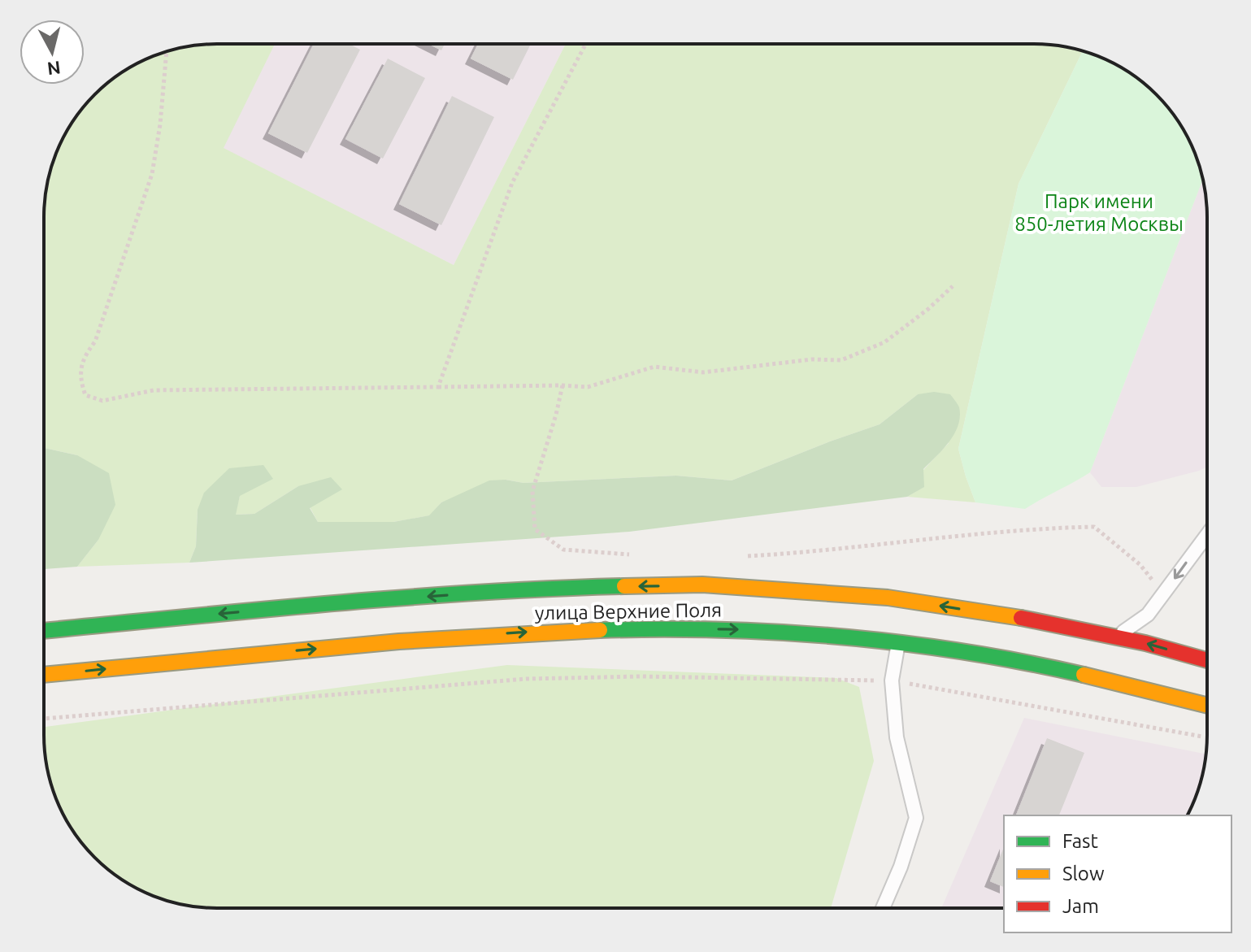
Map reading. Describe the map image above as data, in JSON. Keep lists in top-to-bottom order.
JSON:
{
  "streets": {
    "main road": ["улица Верхние Поля"]
  },
  "parks": ["Парк имени 850-летия Москвы"],
  "legend": ["Fast", "Slow", "Jam"],
  "north": "bottom"
}
